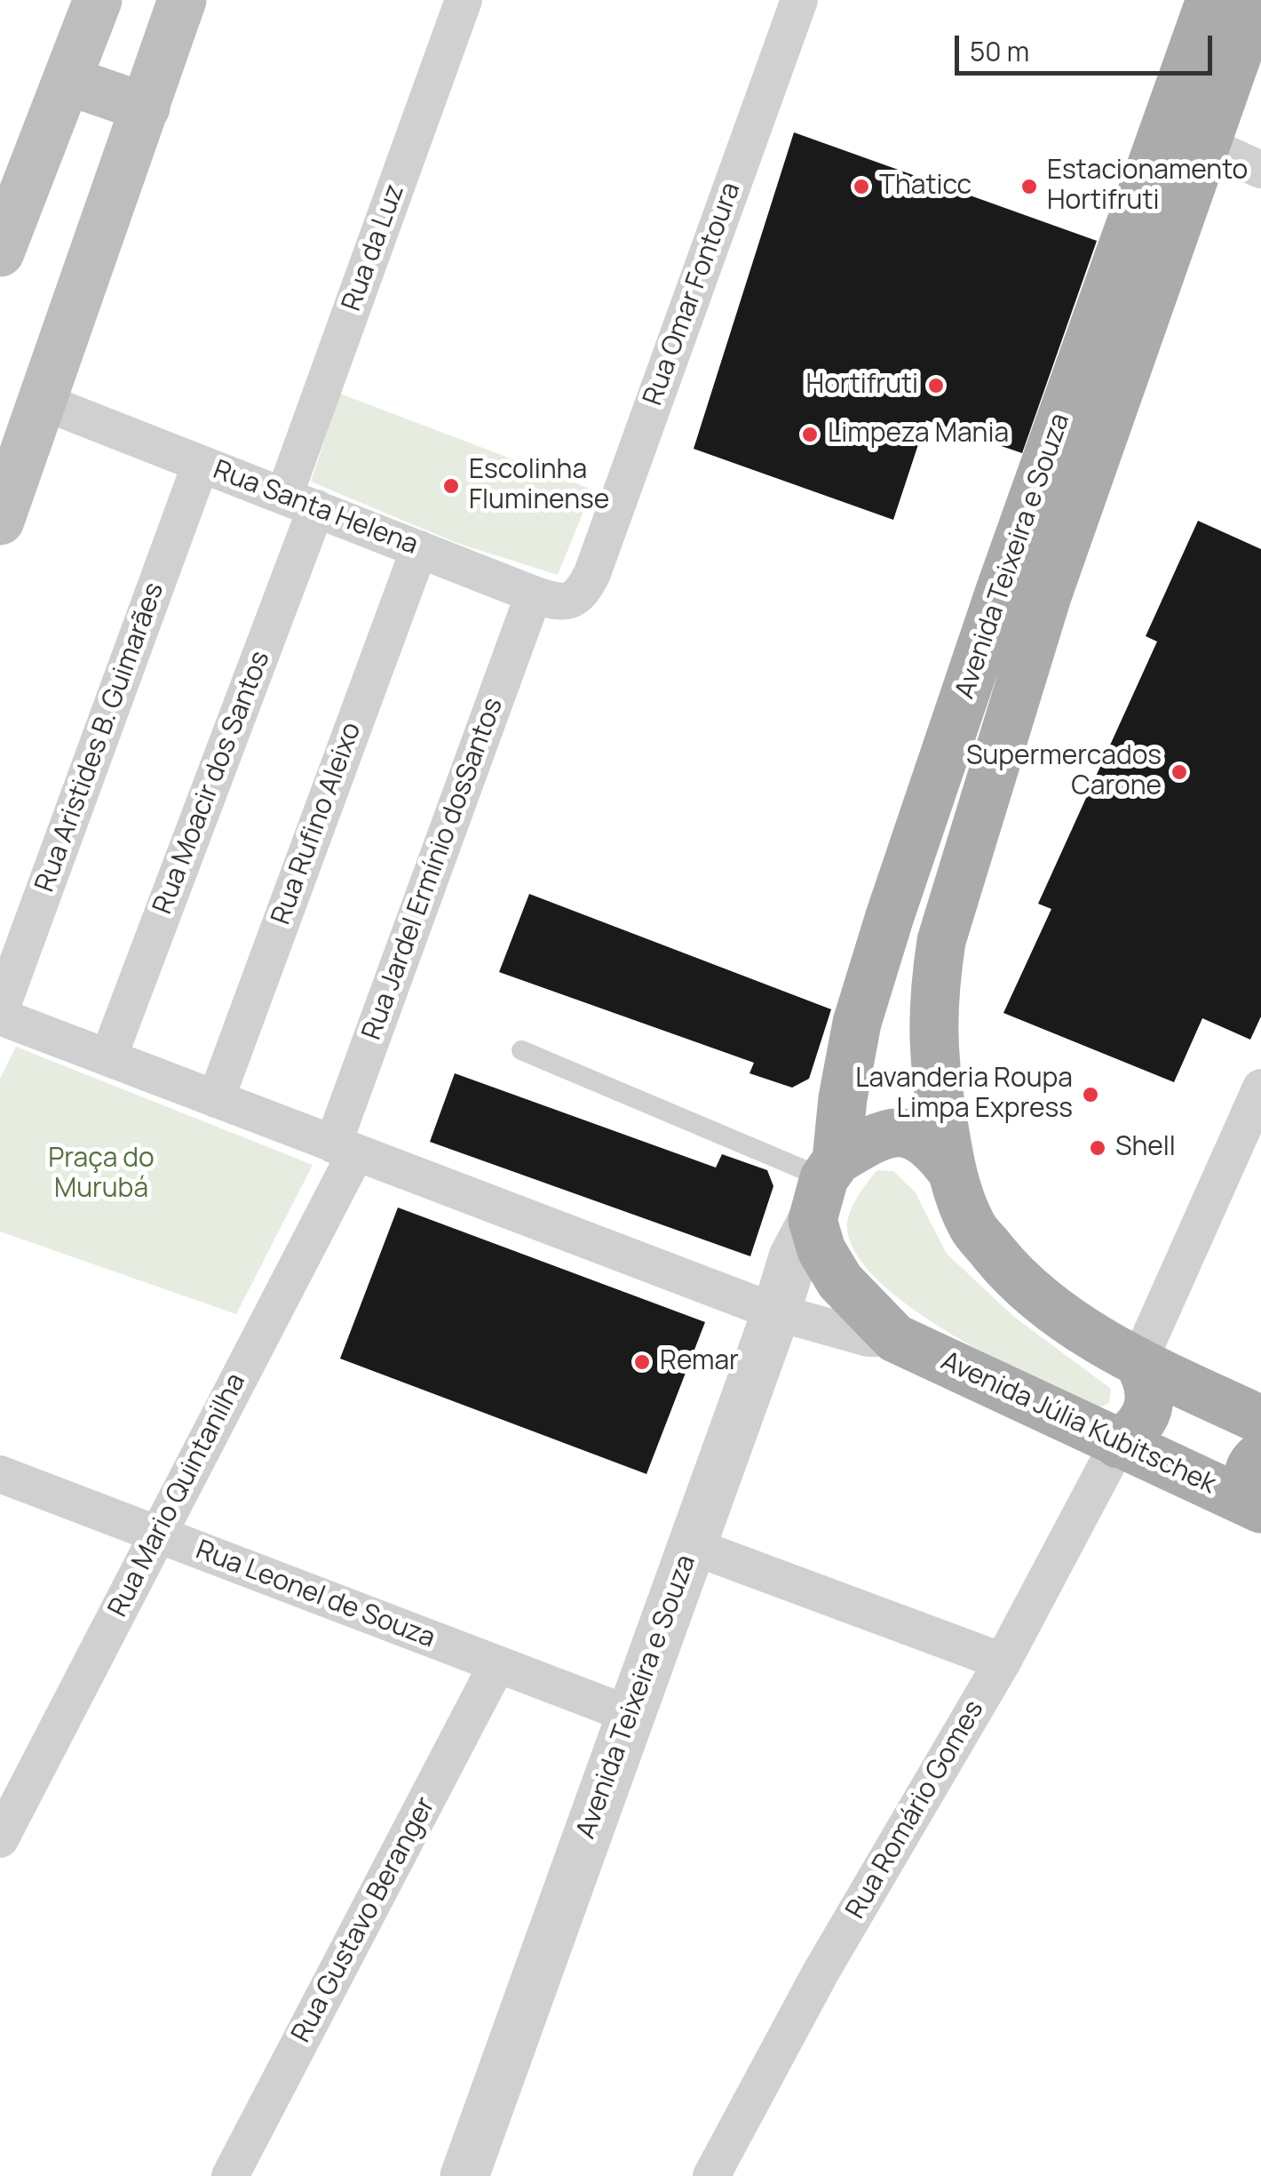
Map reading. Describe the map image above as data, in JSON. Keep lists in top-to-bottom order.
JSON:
{
  "streets": {
    "main road": ["Avenida Teixeira e Souza", "Avenida Júlia Kubitschek"],
    "street": [
      "Rua da Luz",
      "Rua Omar Fontoura",
      "Rua Santa Helena",
      "Rua Aristides B. Guimarães",
      "Rua Moacir dos Santos",
      "Rua Rufino Aleixo",
      "Rua Jardel Ermínio dosSantos",
      "Rua Mario Quintanilha",
      "Rua Leonel de Souza",
      "Rua Romário Gomes",
      "Rua Gustavo Beranger"
    ]
  },
  "crossings": [
    ["Rua da Luz", "Rua Santa Helena"],
    ["Rua da Luz", "Rua Moacir dos Santos"],
    ["Rua Omar Fontoura", "Rua Santa Helena"],
    ["Rua Santa Helena", "Rua Aristides B. Guimarães"],
    ["Rua Santa Helena", "Rua Moacir dos Santos"],
    ["Rua Santa Helena", "Rua Rufino Aleixo"],
    ["Rua Santa Helena", "Rua Jardel Ermínio dosSantos"],
    ["Avenida Teixeira e Souza", "Avenida Júlia Kubitschek"],
    ["Avenida Teixeira e Souza", "Rua Leonel de Souza"],
    ["Rua Jardel Ermínio dosSantos", "Rua Mario Quintanilha"],
    ["Avenida Júlia Kubitschek", "Rua Romário Gomes"],
    ["Rua Mario Quintanilha", "Rua Leonel de Souza"],
    ["Rua Leonel de Souza", "Rua Gustavo Beranger"]
  ],
  "parks": ["Praça do Murubá"],
  "places": [
    "Thaticc",
    "Estacionamento Hortifruti",
    "Hortifruti",
    "Limpeza Mania",
    "Escolinha Fluminense",
    "Supermercados Carone",
    "Lavanderia Roupa Limpa Express",
    "Shell",
    "Remar"
  ],
  "scale_bar": "50 m"
}
